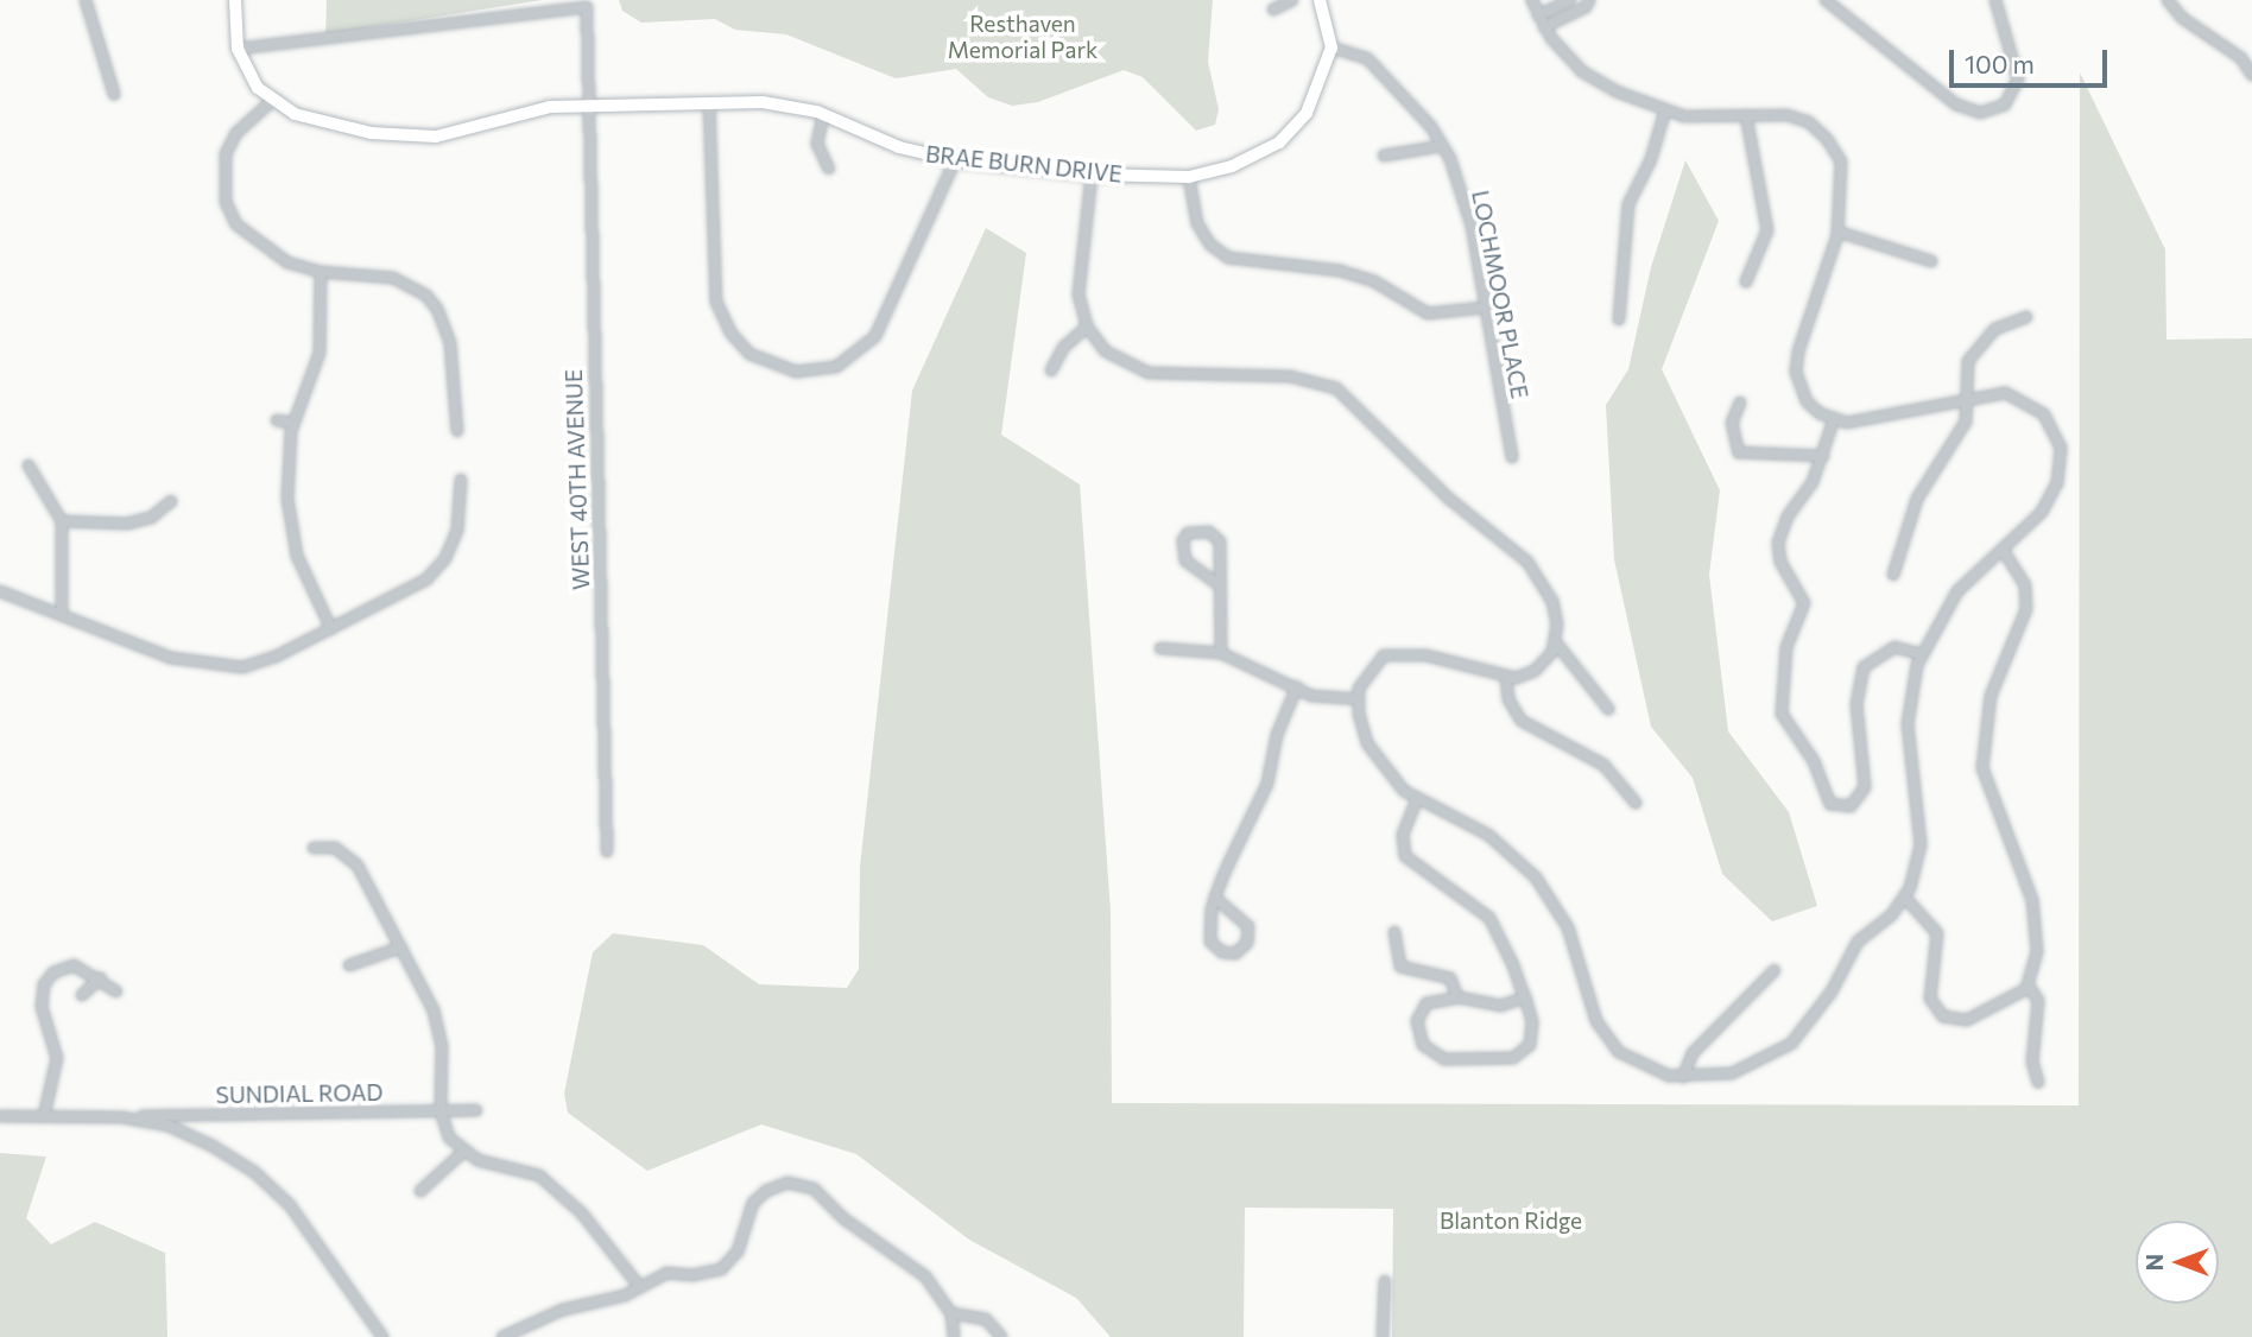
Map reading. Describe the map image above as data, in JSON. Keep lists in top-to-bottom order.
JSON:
{
  "streets": {
    "street": [
      "BRAE BURN DRIVE",
      "LOCHMOOR PLACE",
      "WEST 40TH AVENUE",
      "SUNDIAL ROAD"
    ]
  },
  "crossings": [
    ["BRAE BURN DRIVE", "LOCHMOOR PLACE"],
    ["BRAE BURN DRIVE", "WEST 40TH AVENUE"]
  ],
  "parks": ["Resthaven Memorial Park", "Blanton Ridge"],
  "scale_bar": "100 m",
  "north": "left"
}
